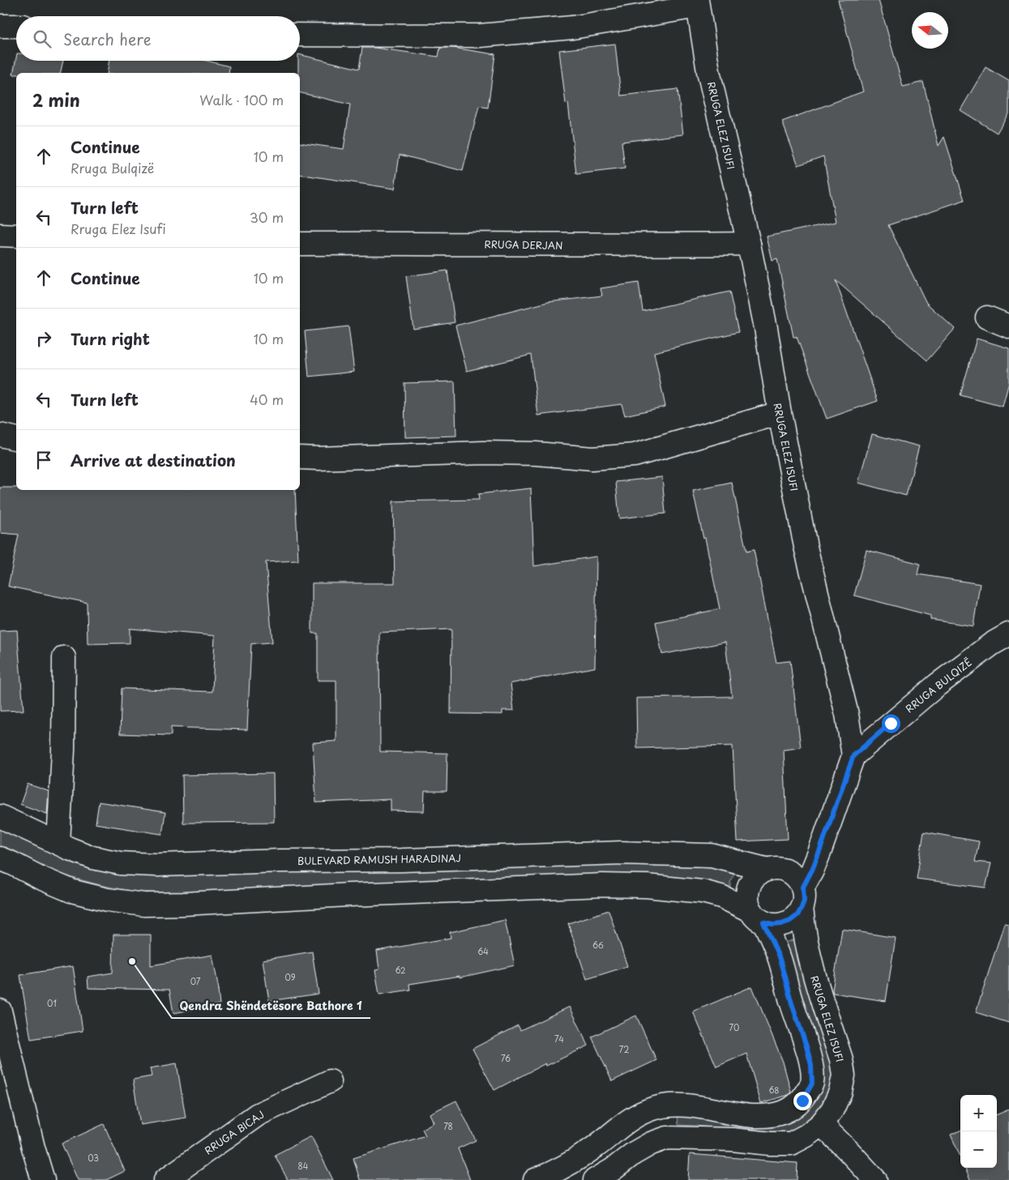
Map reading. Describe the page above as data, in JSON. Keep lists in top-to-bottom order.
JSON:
{
  "streets": {
    "street": [
      "RRUGA ELEZ ISUFI",
      "RRUGA DERJAN",
      "RRUGA BULQIZË",
      "BULEVARD RAMUSH HARADINAJ",
      "RRUGA BICAJ"
    ]
  },
  "crossings": [
    ["RRUGA ELEZ ISUFI", "RRUGA DERJAN"],
    ["RRUGA ELEZ ISUFI", "RRUGA BULQIZË"],
    ["RRUGA ELEZ ISUFI", "BULEVARD RAMUSH HARADINAJ"]
  ],
  "places": ["Qendra Shëndetësore Bathore 1"],
  "house_numbers": [
    "66",
    "64",
    "62",
    "09",
    "07",
    "01",
    "70",
    "74",
    "72",
    "76",
    "68",
    "78",
    "03",
    "84"
  ],
  "north": "left",
  "page": {
    "search": "Search here",
    "heading": ["2 min", "Walk · 100 m"],
    "list": [
      ["Continue", "Rruga Bulqizë", "10 m"],
      ["Turn left", "Rruga Elez Isufi", "30 m"],
      ["Continue", "10 m"],
      ["Turn right", "10 m"],
      ["Turn left", "40 m"],
      "Arrive at destination"
    ],
    "map_buttons": ["+", "−"]
  }
}
